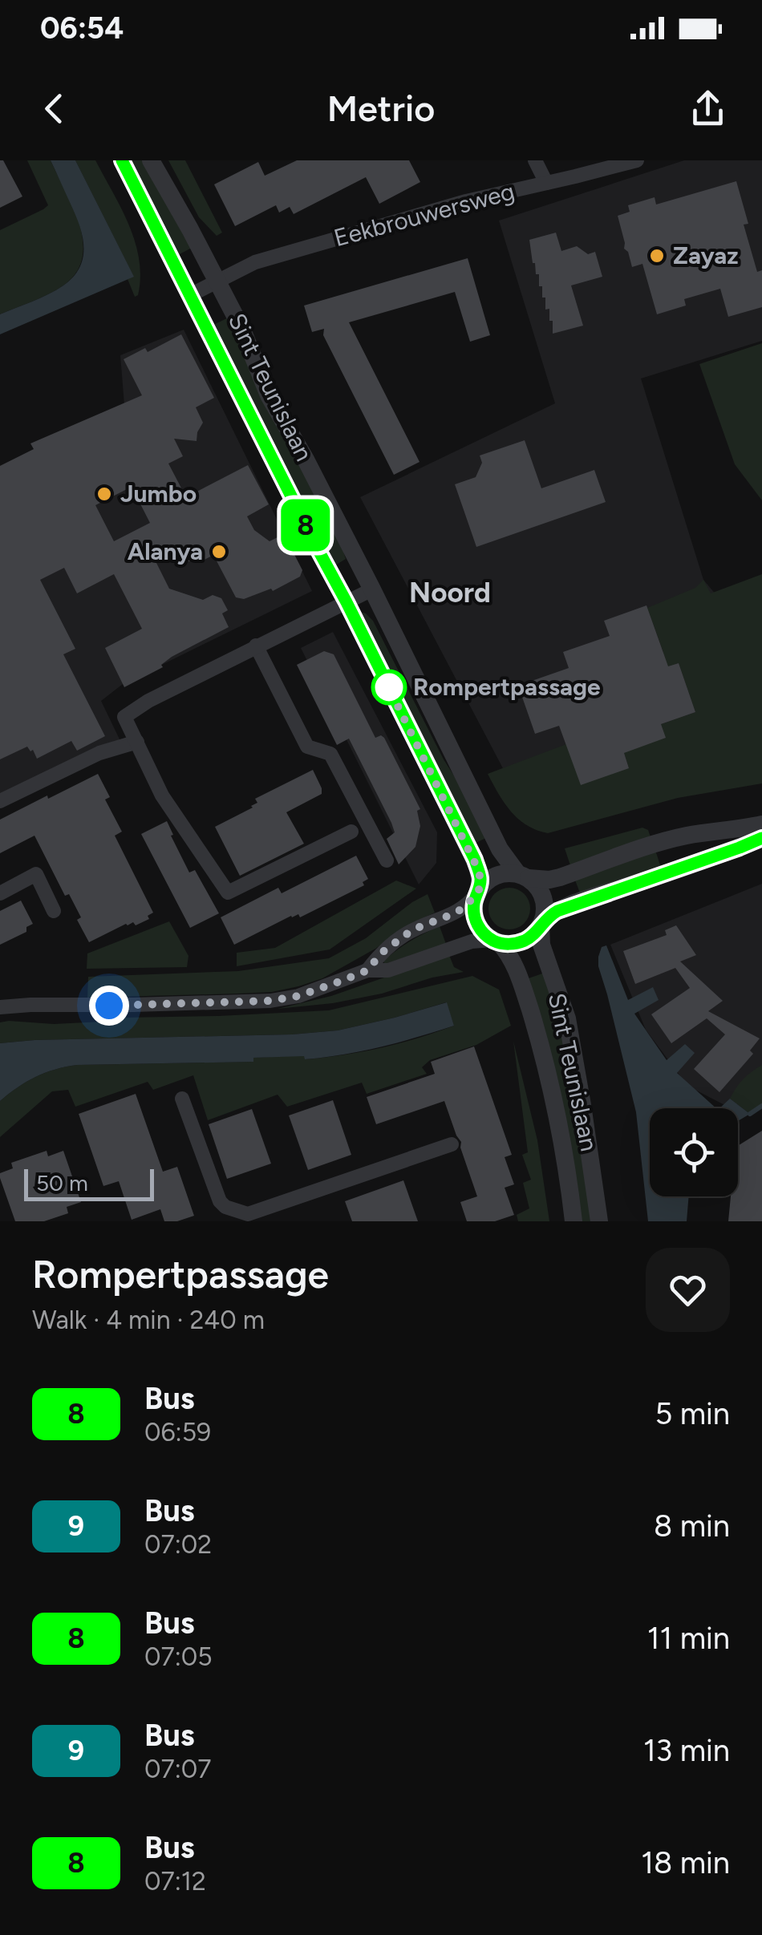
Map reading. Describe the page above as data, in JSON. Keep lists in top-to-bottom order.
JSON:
{
  "streets": {
    "street": ["Eekbrouwersweg", "Sint Teunislaan"]
  },
  "crossings": [
    ["Eekbrouwersweg", "Sint Teunislaan"]
  ],
  "districts": ["Noord"],
  "places": [
    "Zayaz",
    "Jumbo",
    "Alanya",
    "Rompertpassage"
  ],
  "lines": ["bus line 8"],
  "scale_bar": "50 m",
  "page": {
    "status": "06:54",
    "header": "Metrio",
    "on_map": "8",
    "scale": "50 m",
    "heading": ["Rompertpassage", "Walk · 4 min · 240 m"],
    "list": [
      {
        "mark": "8",
        "name": "Bus",
        "note": "06:59",
        "value": "5 min"
      },
      {
        "mark": "9",
        "name": "Bus",
        "note": "07:02",
        "value": "8 min"
      },
      {
        "mark": "8",
        "name": "Bus",
        "note": "07:05",
        "value": "11 min"
      },
      {
        "mark": "9",
        "name": "Bus",
        "note": "07:07",
        "value": "13 min"
      },
      {
        "mark": "8",
        "name": "Bus",
        "note": "07:12",
        "value": "18 min"
      }
    ]
  }
}
